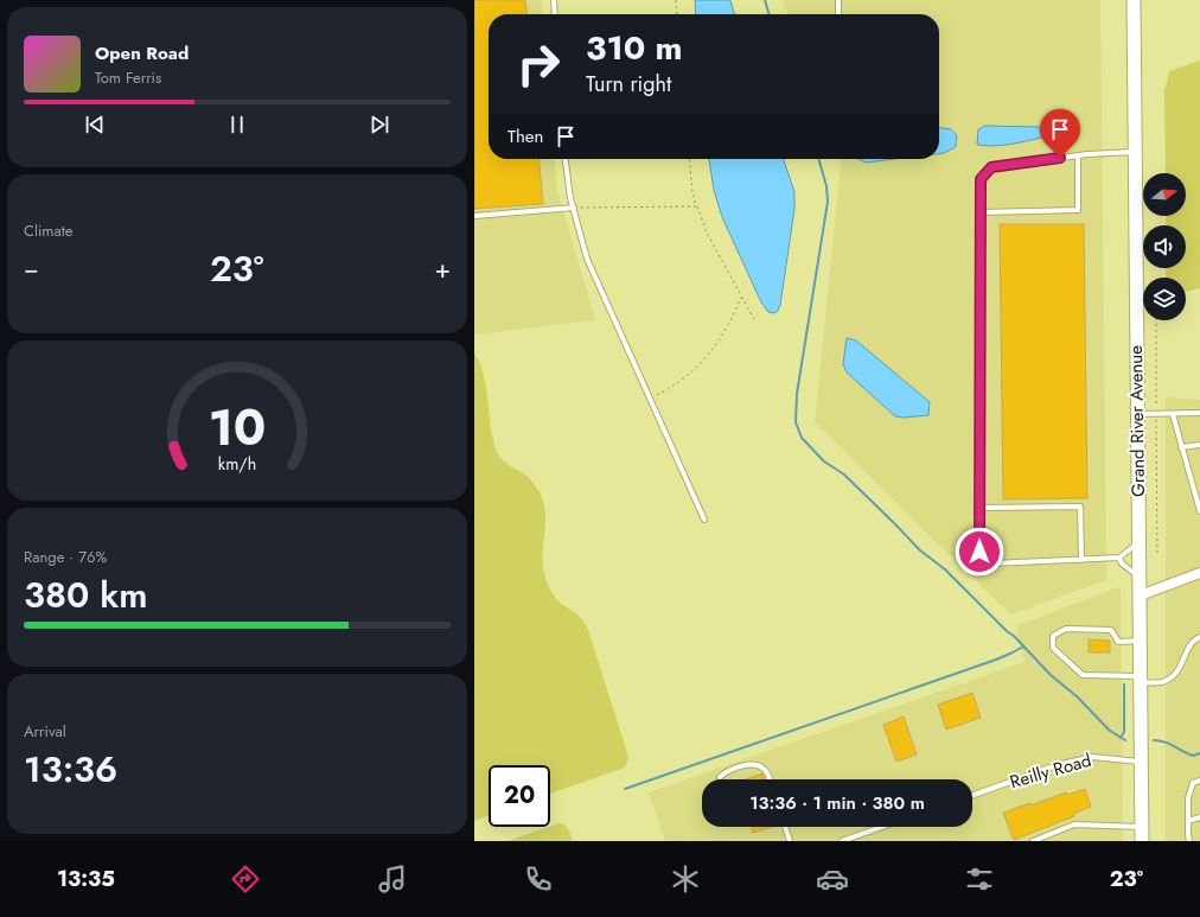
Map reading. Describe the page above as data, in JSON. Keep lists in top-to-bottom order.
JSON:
{
  "streets": {
    "main road": ["Grand River Avenue"],
    "lane": ["Reilly Road"]
  },
  "crossings": [
    ["Grand River Avenue", "Reilly Road"]
  ],
  "north": "right",
  "page": {
    "turn": ["310 m", "Turn right"],
    "song": ["Open Road", "Tom Ferris"],
    "then": "Then",
    "tile": [
      "Climate",
      ["Range · 76%", "380 km"],
      ["Arrival", "13:36"]
    ],
    "heat": ["−", "23°", "+"],
    "limit": "20",
    "trip": "13:36 · 1 min · 380 m",
    "tabs": ["13:35", "23°"],
    "gauge": ["10", "km/h"]
  }
}
